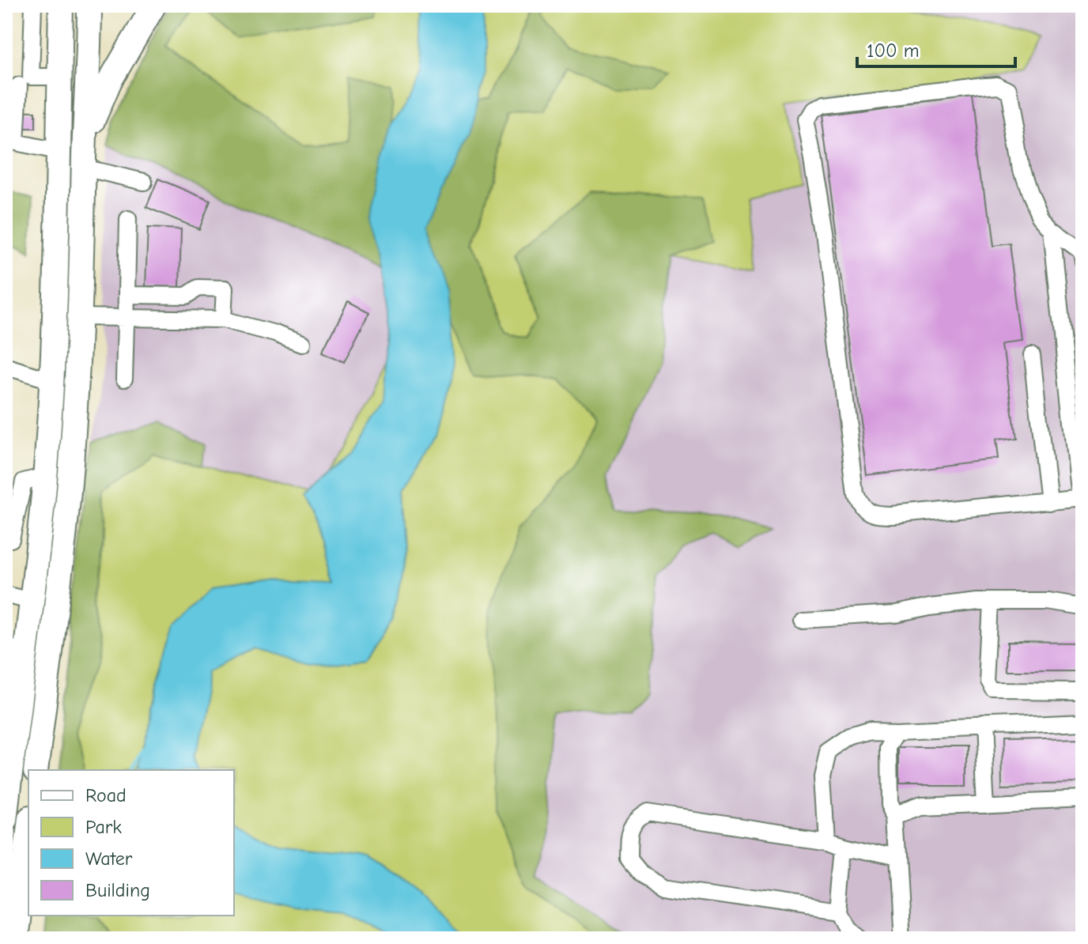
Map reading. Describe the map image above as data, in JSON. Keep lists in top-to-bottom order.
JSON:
{
  "legend": [
    "Road",
    "Park",
    "Water",
    "Building"
  ],
  "scale_bar": "100 m"
}
